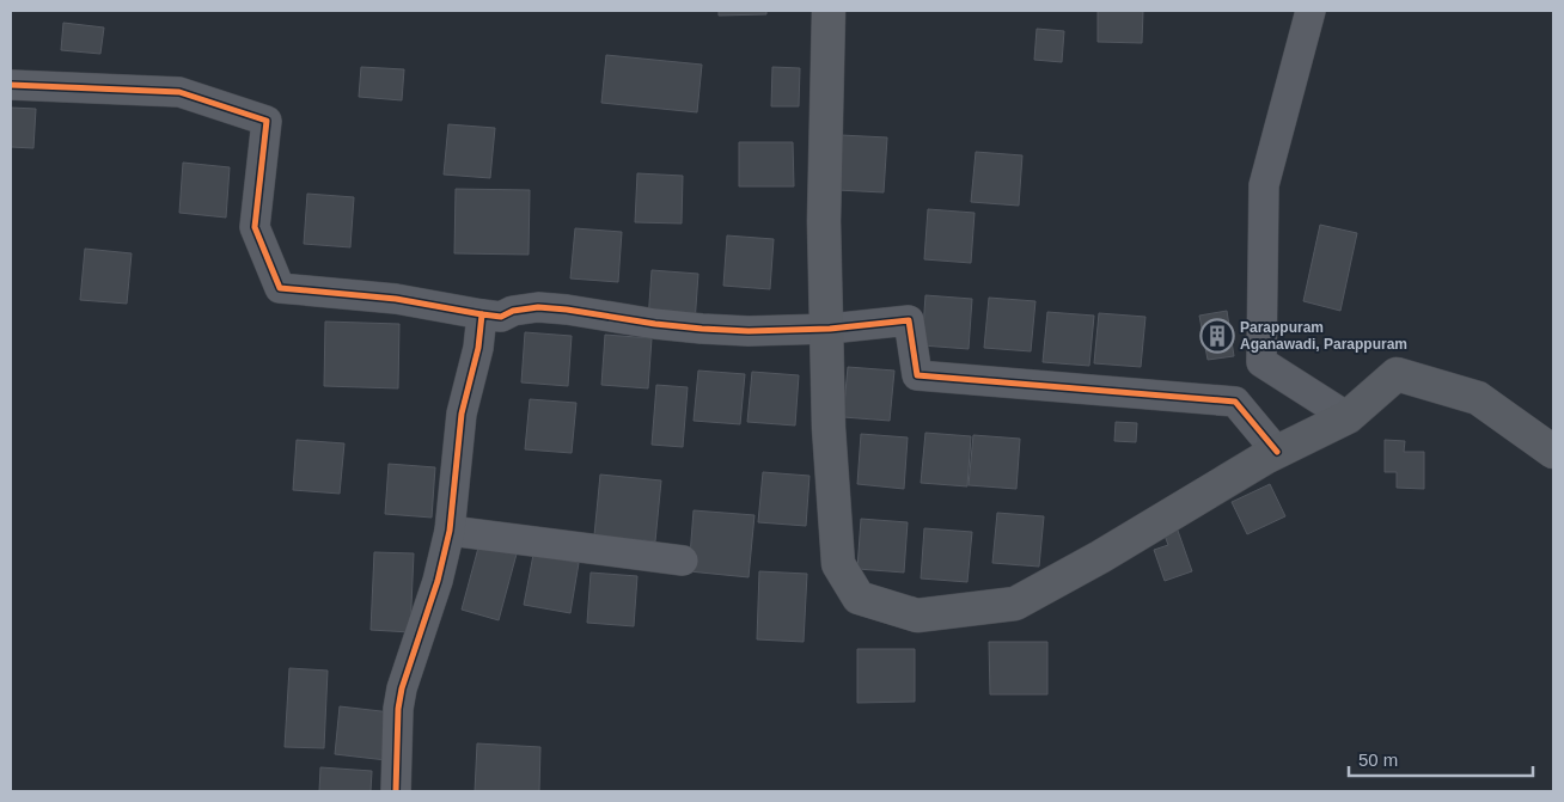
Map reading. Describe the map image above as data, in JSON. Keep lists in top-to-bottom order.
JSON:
{
  "places": {
    "building": ["Parappuram Aganawadi, Parappuram"]
  },
  "scale_bar": "50 m"
}
